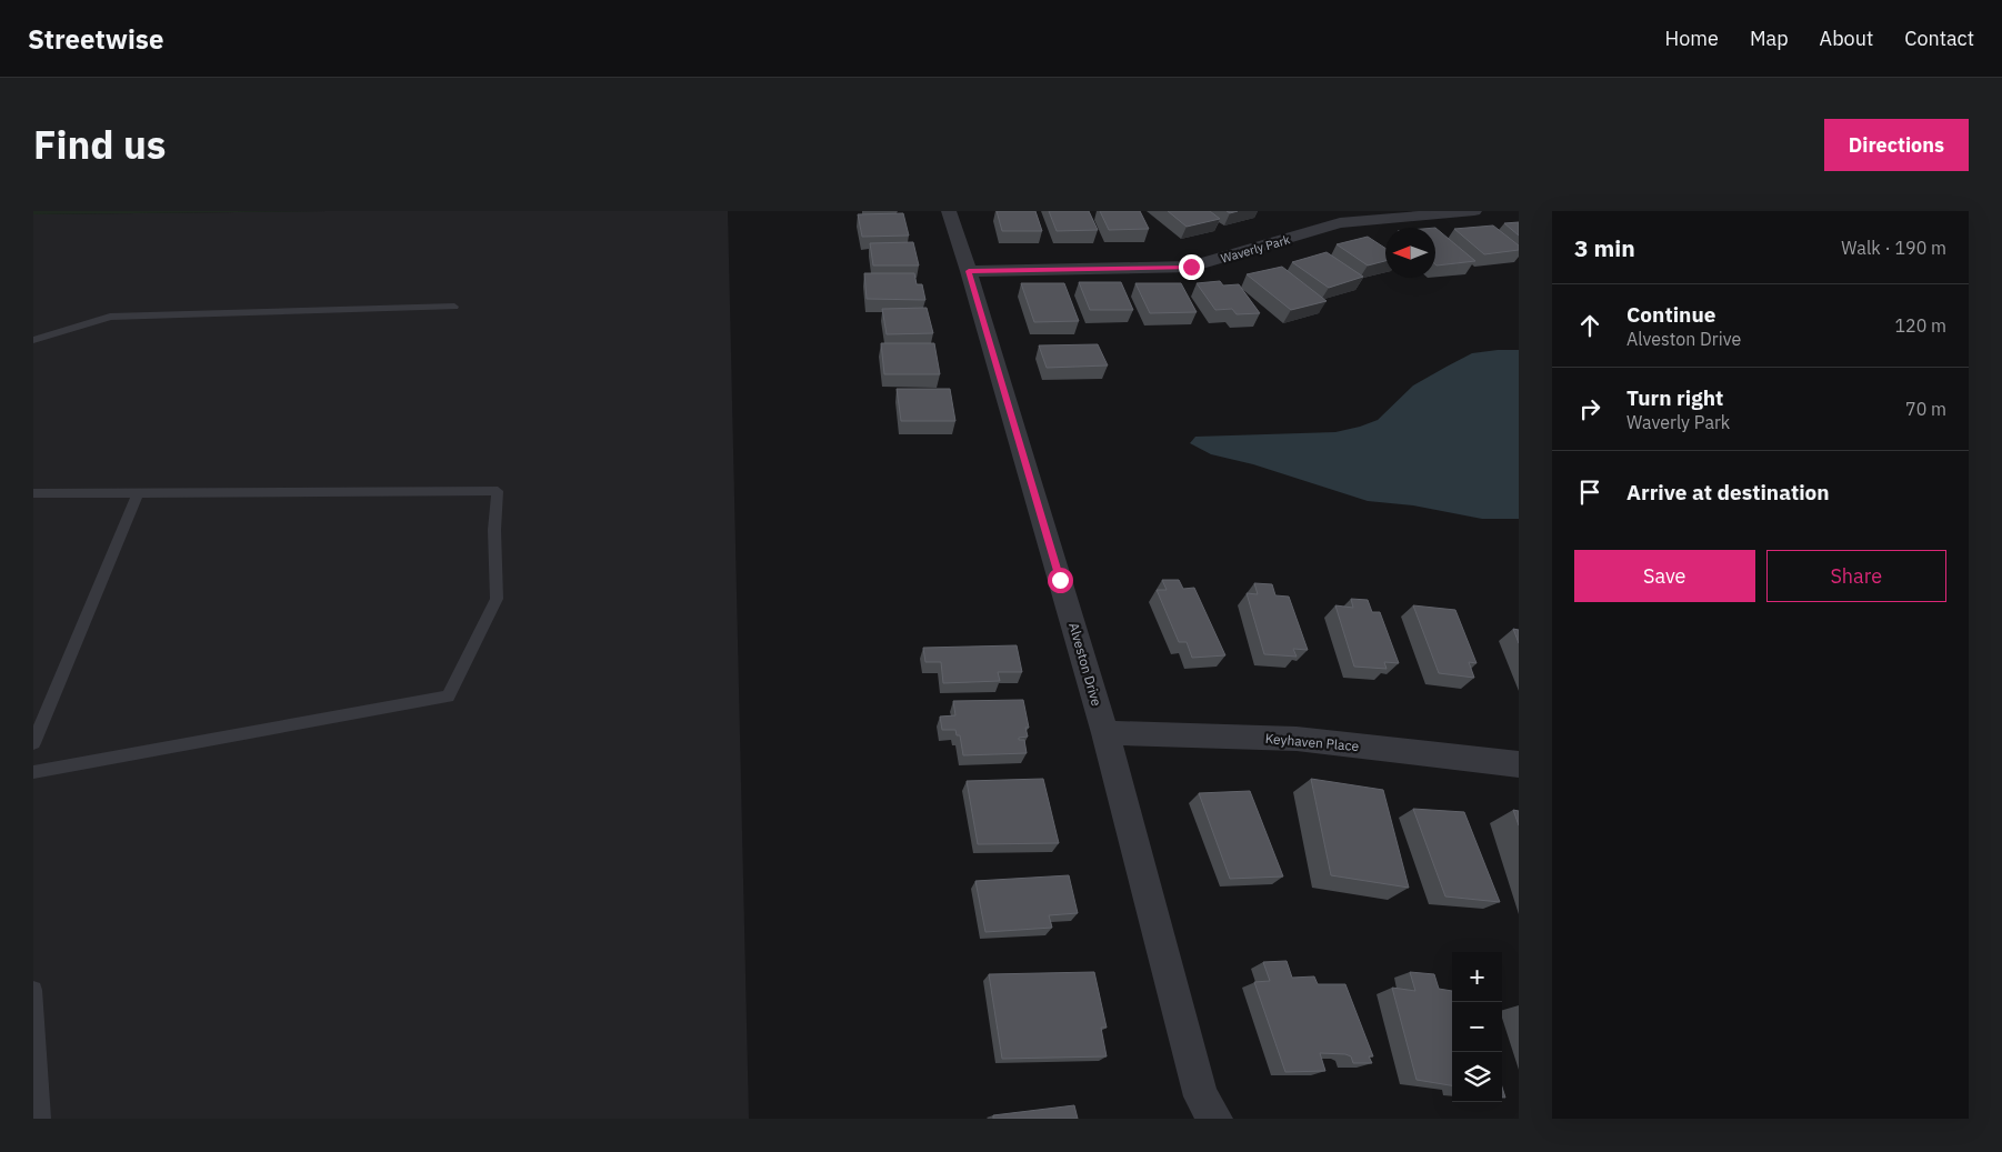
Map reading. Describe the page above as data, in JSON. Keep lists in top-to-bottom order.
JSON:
{
  "streets": {
    "street": ["Waverly Park", "Alveston Drive", "Keyhaven Place"]
  },
  "crossings": [
    ["Waverly Park", "Alveston Drive"],
    ["Alveston Drive", "Keyhaven Place"]
  ],
  "north": "left",
  "page": {
    "header": "Streetwise",
    "nav": [
      "Home",
      "Map",
      "About",
      "Contact"
    ],
    "title": "Find us",
    "buttons": [
      "Directions",
      ["Save", "Share"]
    ],
    "heading": ["3 min", "Walk · 190 m"],
    "list": [
      ["Continue", "Alveston Drive", "120 m"],
      ["Turn right", "Waverly Park", "70 m"],
      "Arrive at destination"
    ],
    "map_buttons": ["+", "−"]
  }
}
